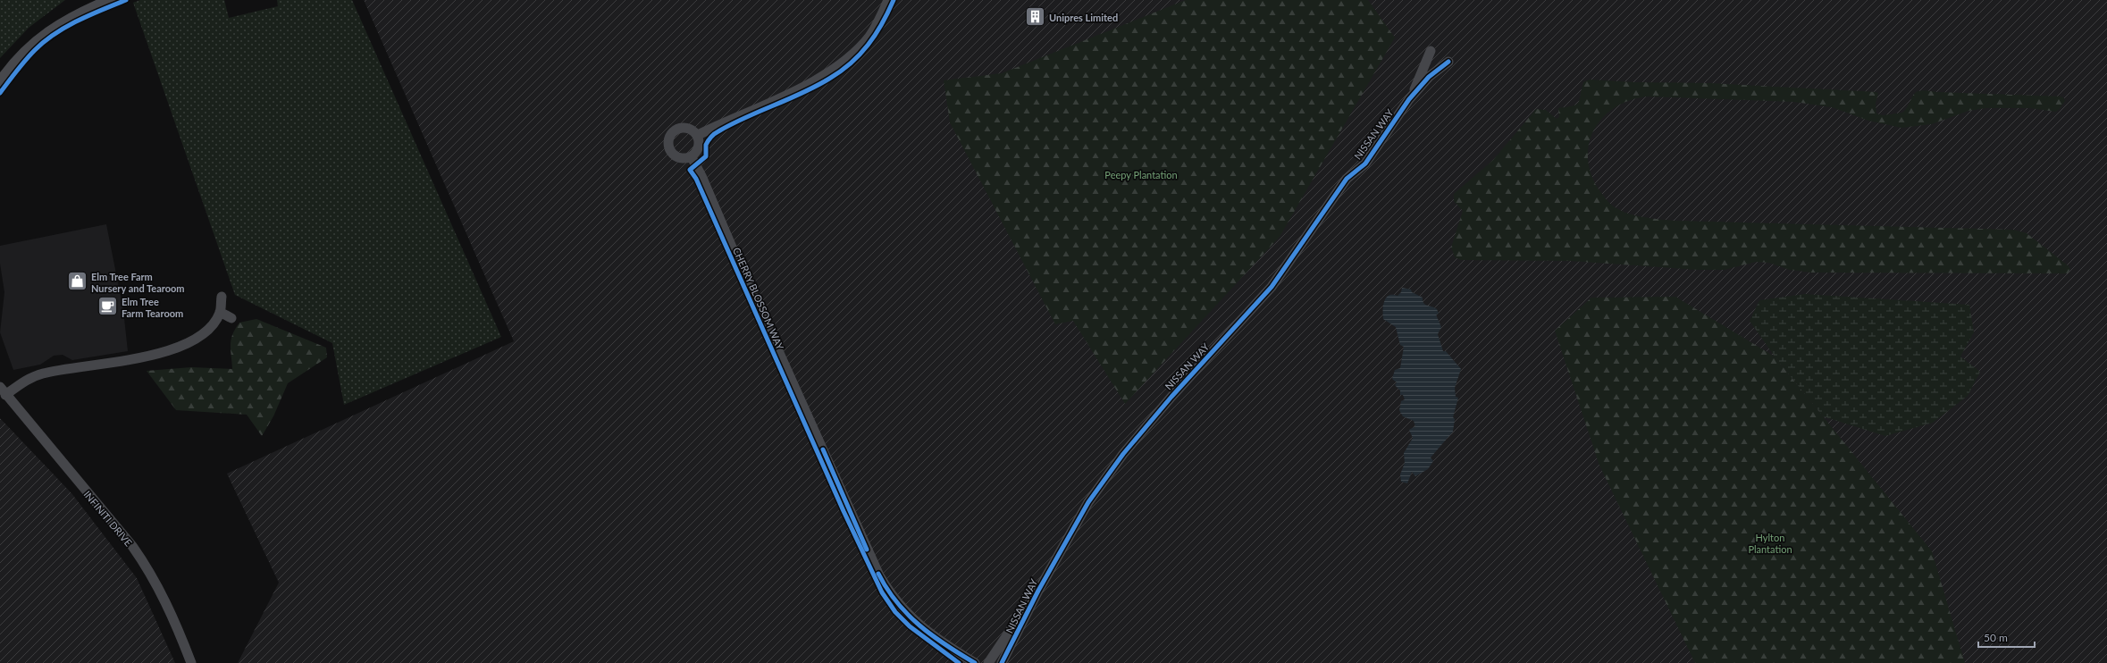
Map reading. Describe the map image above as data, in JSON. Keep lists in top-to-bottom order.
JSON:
{
  "streets": {
    "street": ["NISSAN WAY", "CHERRY BLOSSOM WAY", "INFINITI DRIVE"]
  },
  "parks": ["Peepy Plantation", "Hylton Plantation"],
  "places": {
    "building": ["Unipres Limited"],
    "shop": ["Elm Tree Farm Nursery and Tearoom"],
    "cafe": ["Elm Tree Farm Tearoom"]
  },
  "scale_bar": "50 m"
}
